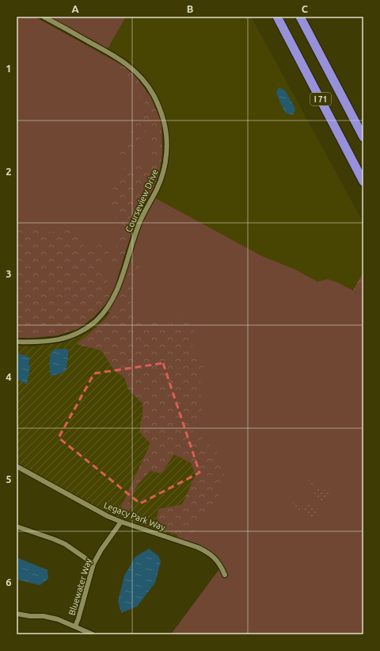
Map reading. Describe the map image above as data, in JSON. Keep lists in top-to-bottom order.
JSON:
{
  "streets": {
    "highway": ["I 71"],
    "street": ["Courseview Drive", "Legacy Park Way", "Bluewater Way"]
  },
  "crossings": [
    ["Legacy Park Way", "Bluewater Way"]
  ],
  "grid": {
    "columns": ["A", "B", "C"],
    "rows": [
      "1",
      "2",
      "3",
      "4",
      "5",
      "6"
    ]
  }
}
